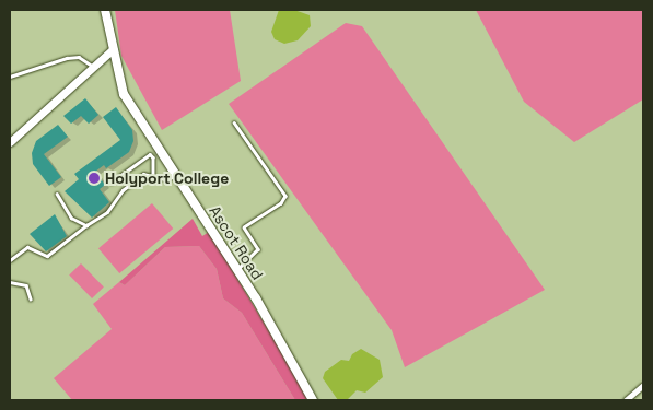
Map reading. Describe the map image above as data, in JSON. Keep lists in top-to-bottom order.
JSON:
{
  "streets": {
    "main road": ["Ascot Road"]
  },
  "places": ["Holyport College"]
}
